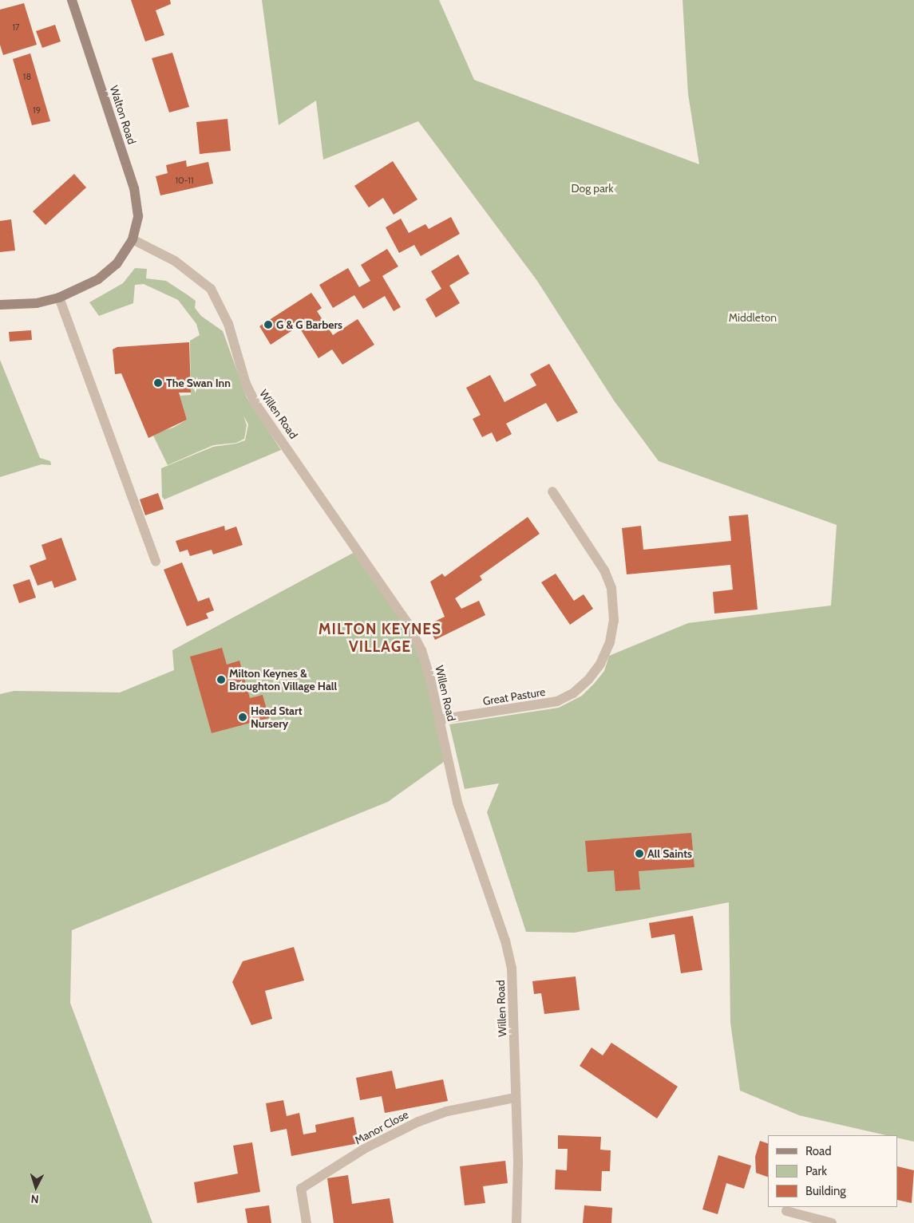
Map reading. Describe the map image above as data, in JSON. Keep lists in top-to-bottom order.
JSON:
{
  "streets": {
    "street": [
      "Walton Road",
      "Willen Road",
      "Great Pasture",
      "Manor Close"
    ]
  },
  "crossings": [
    ["Walton Road", "Willen Road"],
    ["Willen Road", "Great Pasture"],
    ["Willen Road", "Manor Close"]
  ],
  "districts": ["MILTON KEYNES VILLAGE"],
  "parks": ["Dog park", "Middleton"],
  "places": [
    "G & G Barbers",
    "The Swan Inn",
    "Milton Keynes & Broughton Village Hall",
    "Head Start Nursery",
    "All Saints"
  ],
  "house_numbers": [
    "17",
    "18",
    "19",
    "10-11"
  ],
  "legend": ["Road", "Park", "Building"],
  "north": "bottom"
}
